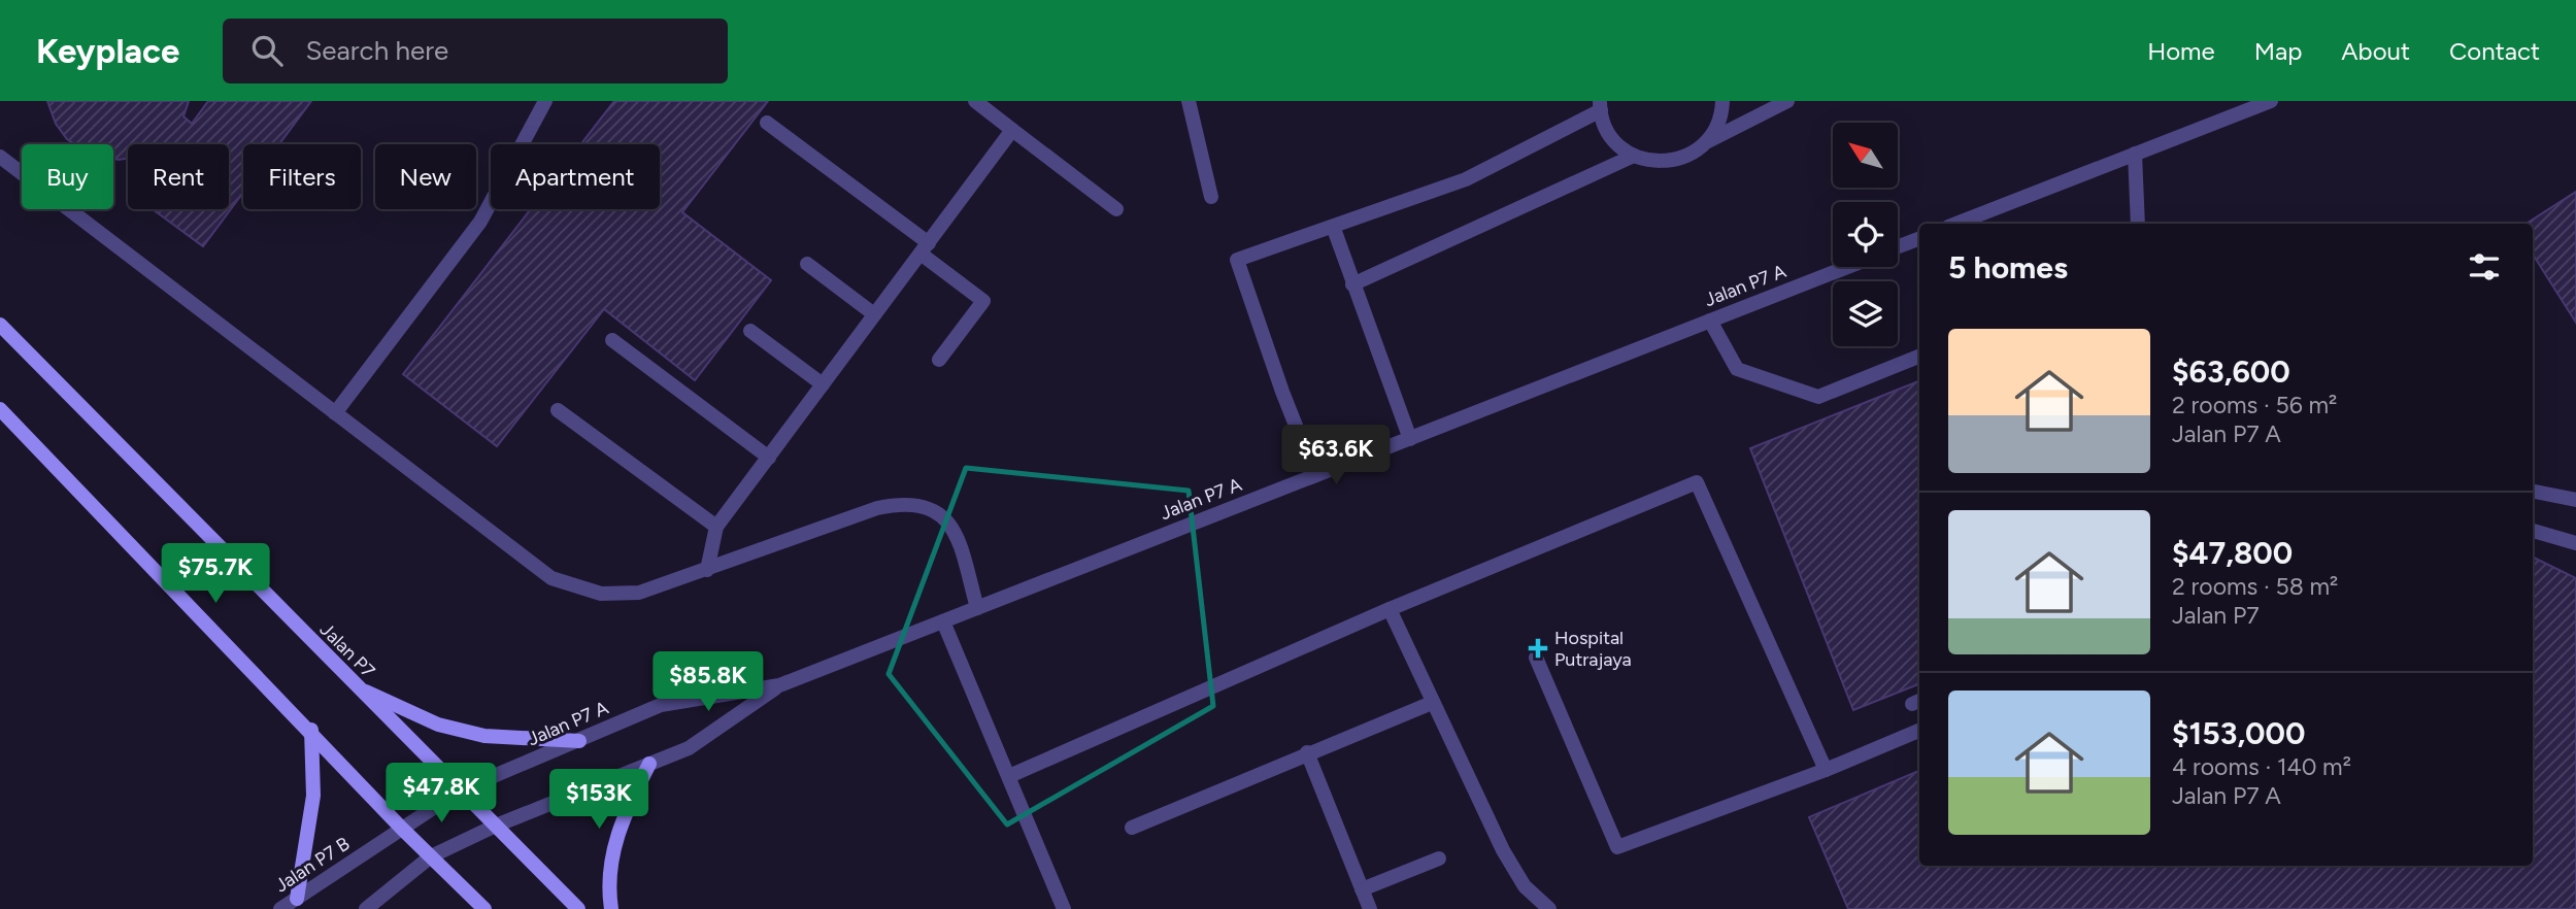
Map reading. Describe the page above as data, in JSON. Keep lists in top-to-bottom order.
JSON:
{
  "streets": {
    "main road": ["Jalan P7"],
    "street": ["Jalan P7 A", "Jalan P7 B"]
  },
  "crossings": [
    ["Jalan P7 A", "Jalan P7"],
    ["Jalan P7 A", "Jalan P7 B"]
  ],
  "places": {
    "health": ["Hospital Putrajaya"]
  },
  "north": "top left",
  "page": {
    "header": "Keyplace",
    "search": "Search here",
    "nav": [
      "Home",
      "Map",
      "About",
      "Contact"
    ],
    "chip": [
      "Buy",
      "Rent",
      "Filters",
      "New",
      "Apartment"
    ],
    "heading": "5 homes",
    "list": [
      {
        "name": "$63,600",
        "note": "2 rooms · 56 m² · Jalan P7 A"
      },
      {
        "name": "$47,800",
        "note": "2 rooms · 58 m² · Jalan P7"
      },
      {
        "name": "$153,000",
        "note": "4 rooms · 140 m² · Jalan P7 A"
      }
    ],
    "price": [
      "$63.6K",
      "$75.7K",
      "$85.8K",
      "$47.8K",
      "$153K"
    ]
  }
}
